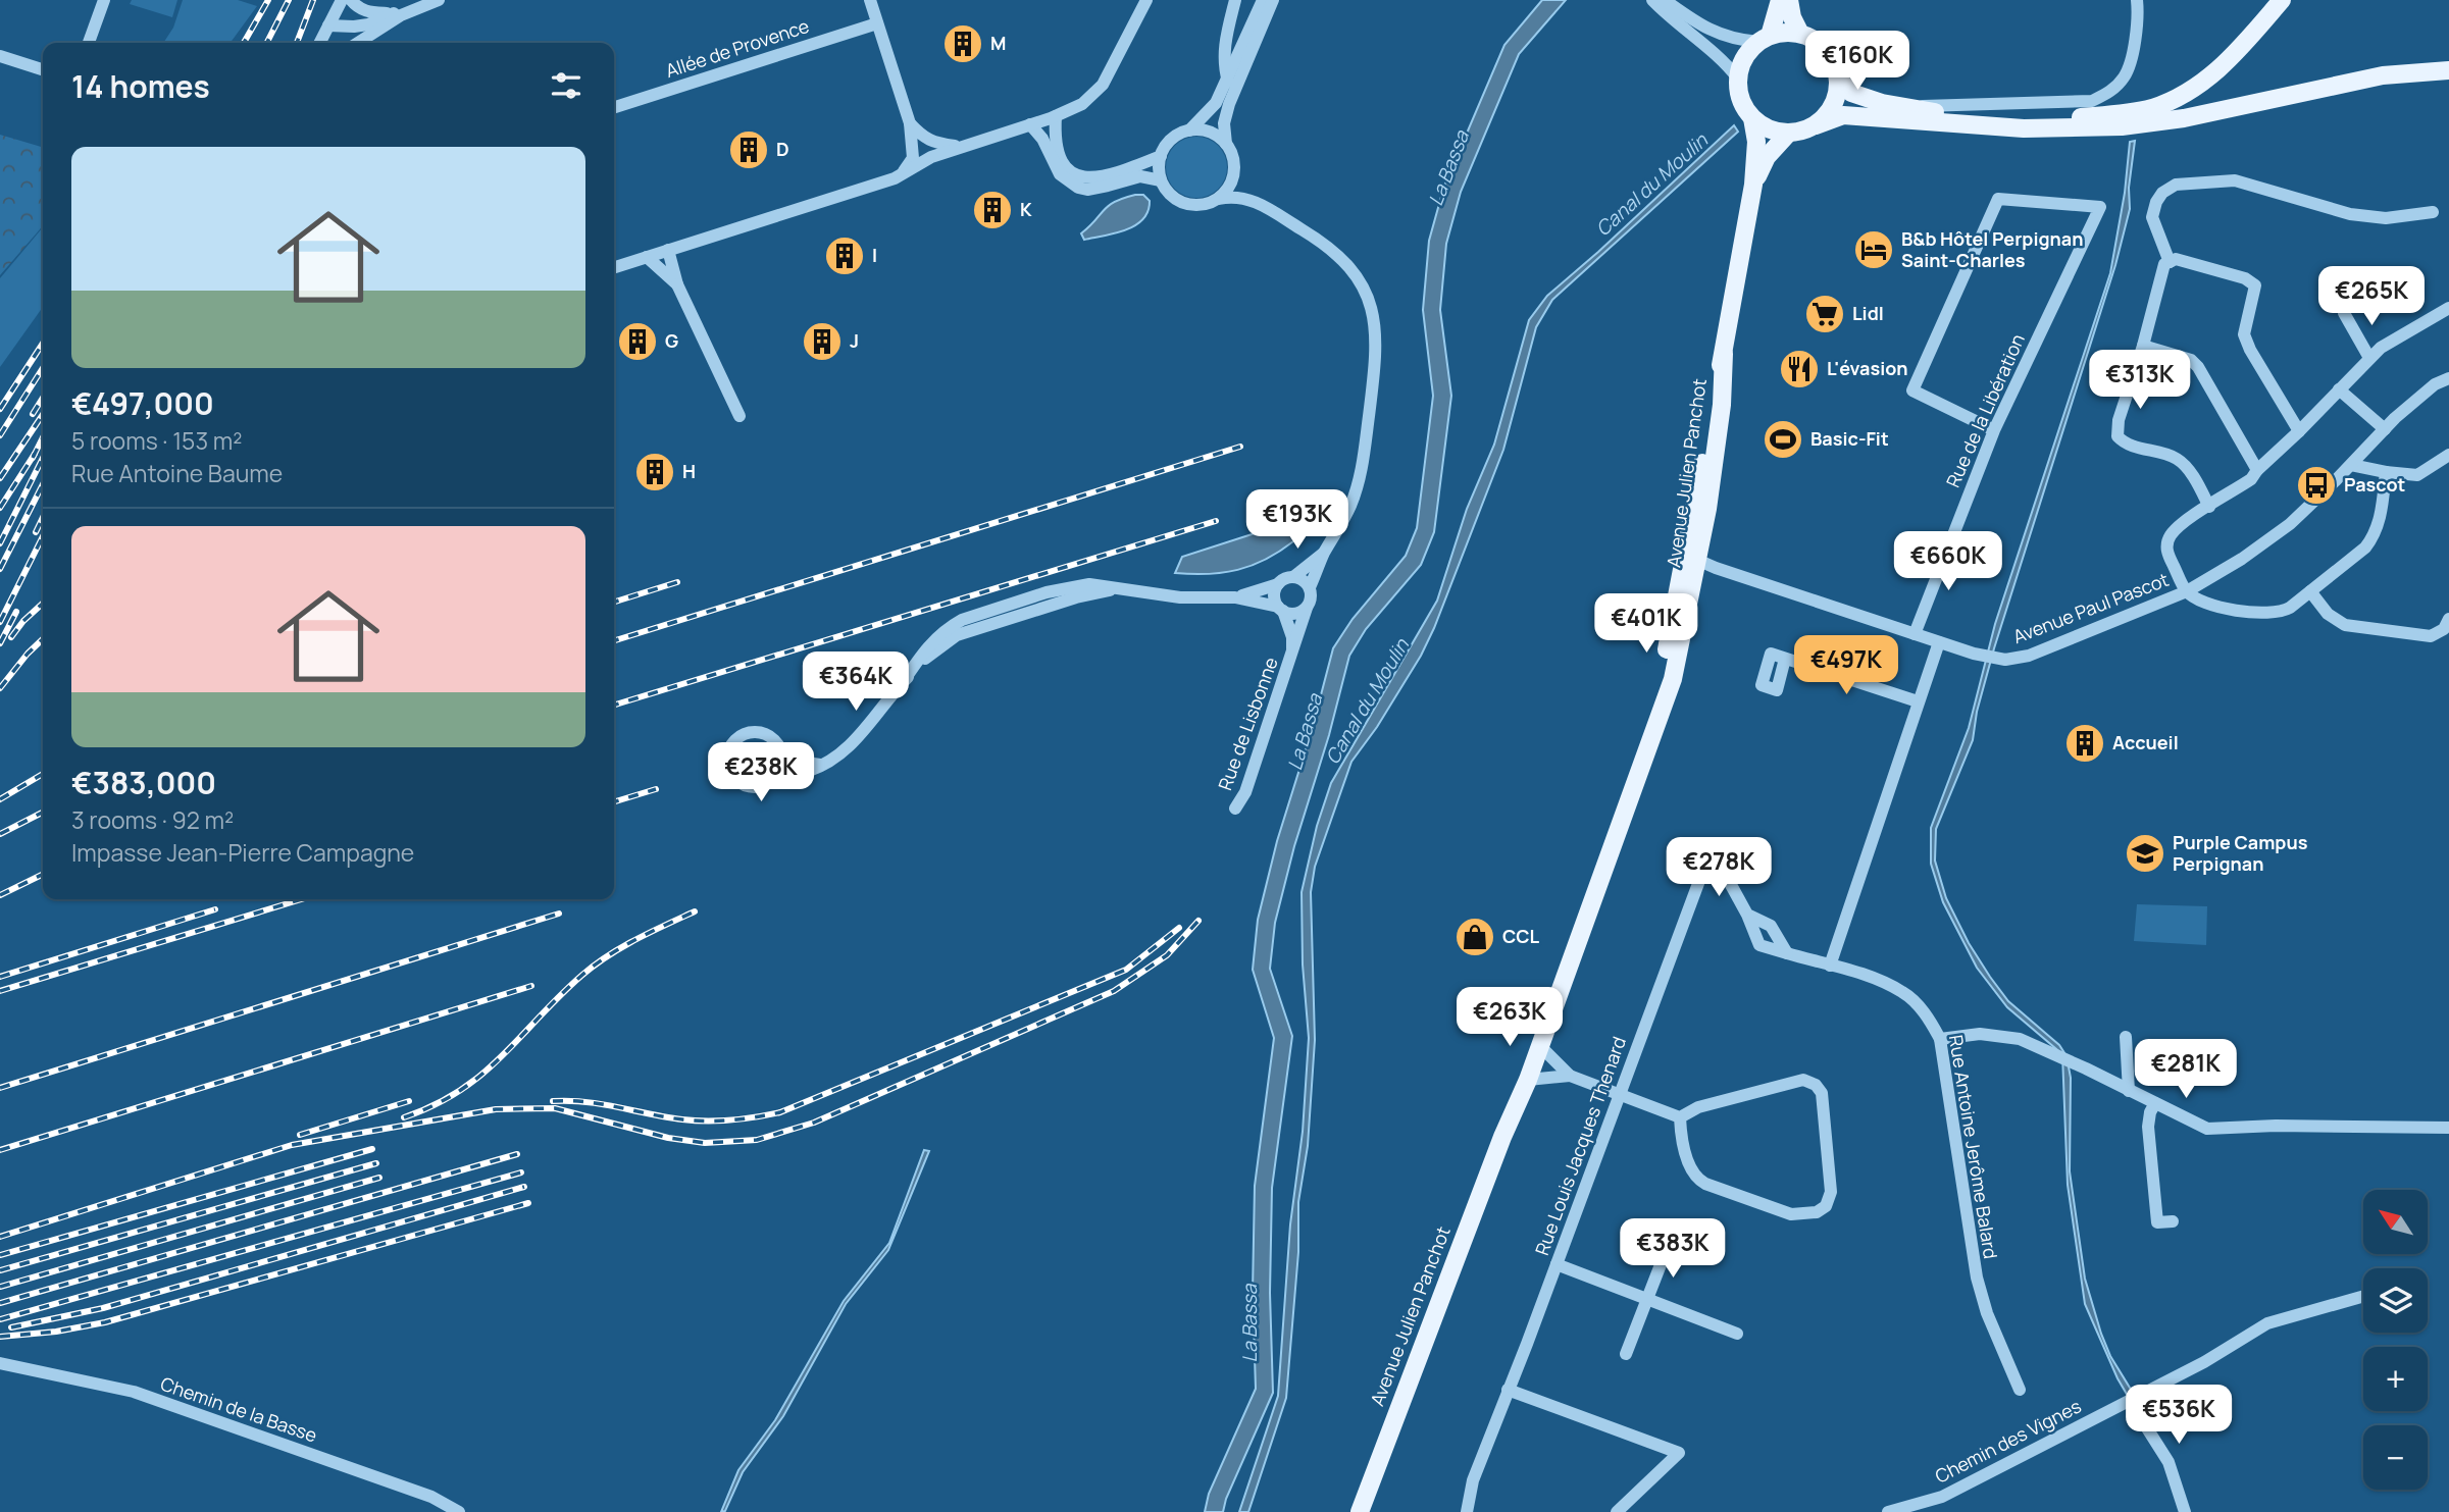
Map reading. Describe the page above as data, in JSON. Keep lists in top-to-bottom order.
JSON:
{
  "streets": {
    "main road": ["Avenue Julien Panchot"],
    "street": [
      "Allée de Provence",
      "Rue de la Libération",
      "Avenue Paul Pascot",
      "Rue de Lisbonne",
      "Rue Louis Jacques Thenard",
      "Rue Antoine Jerôme Balard",
      "Chemin de la Basse",
      "Chemin des Vignes"
    ]
  },
  "crossings": [
    ["Rue de la Libération", "Avenue Paul Pascot"],
    ["Avenue Julien Panchot", "Avenue Paul Pascot"],
    ["Rue Louis Jacques Thenard", "Rue Antoine Jerôme Balard"]
  ],
  "water": ["La Bassa", "Canal du Moulin"],
  "places": {
    "building": [
      "M",
      "D",
      "K",
      "I",
      "G",
      "J",
      "H",
      "Accueil"
    ],
    "hotel": ["B&b Hôtel Perpignan Saint-Charles"],
    "supermarket": ["Lidl"],
    "restaurant": ["L'évasion"],
    "sports": ["Basic-Fit"],
    "bus stop": ["Pascot"],
    "school or university": ["Purple Campus Perpignan"],
    "shop": ["CCL"]
  },
  "north": "top left",
  "page": {
    "price": [
      "€160K",
      "€265K",
      "€313K",
      "€193K",
      "€660K",
      "€401K",
      "€497K",
      "€364K",
      "€238K",
      "€278K",
      "€263K",
      "€281K",
      "€383K",
      "€536K"
    ],
    "heading": "14 homes",
    "list": [
      {
        "name": "€497,000",
        "note": "5 rooms · 153 m² · Rue Antoine Baume"
      },
      {
        "name": "€383,000",
        "note": "3 rooms · 92 m² · Impasse Jean-Pierre Campagne"
      }
    ],
    "map_buttons": ["+", "−"]
  }
}
